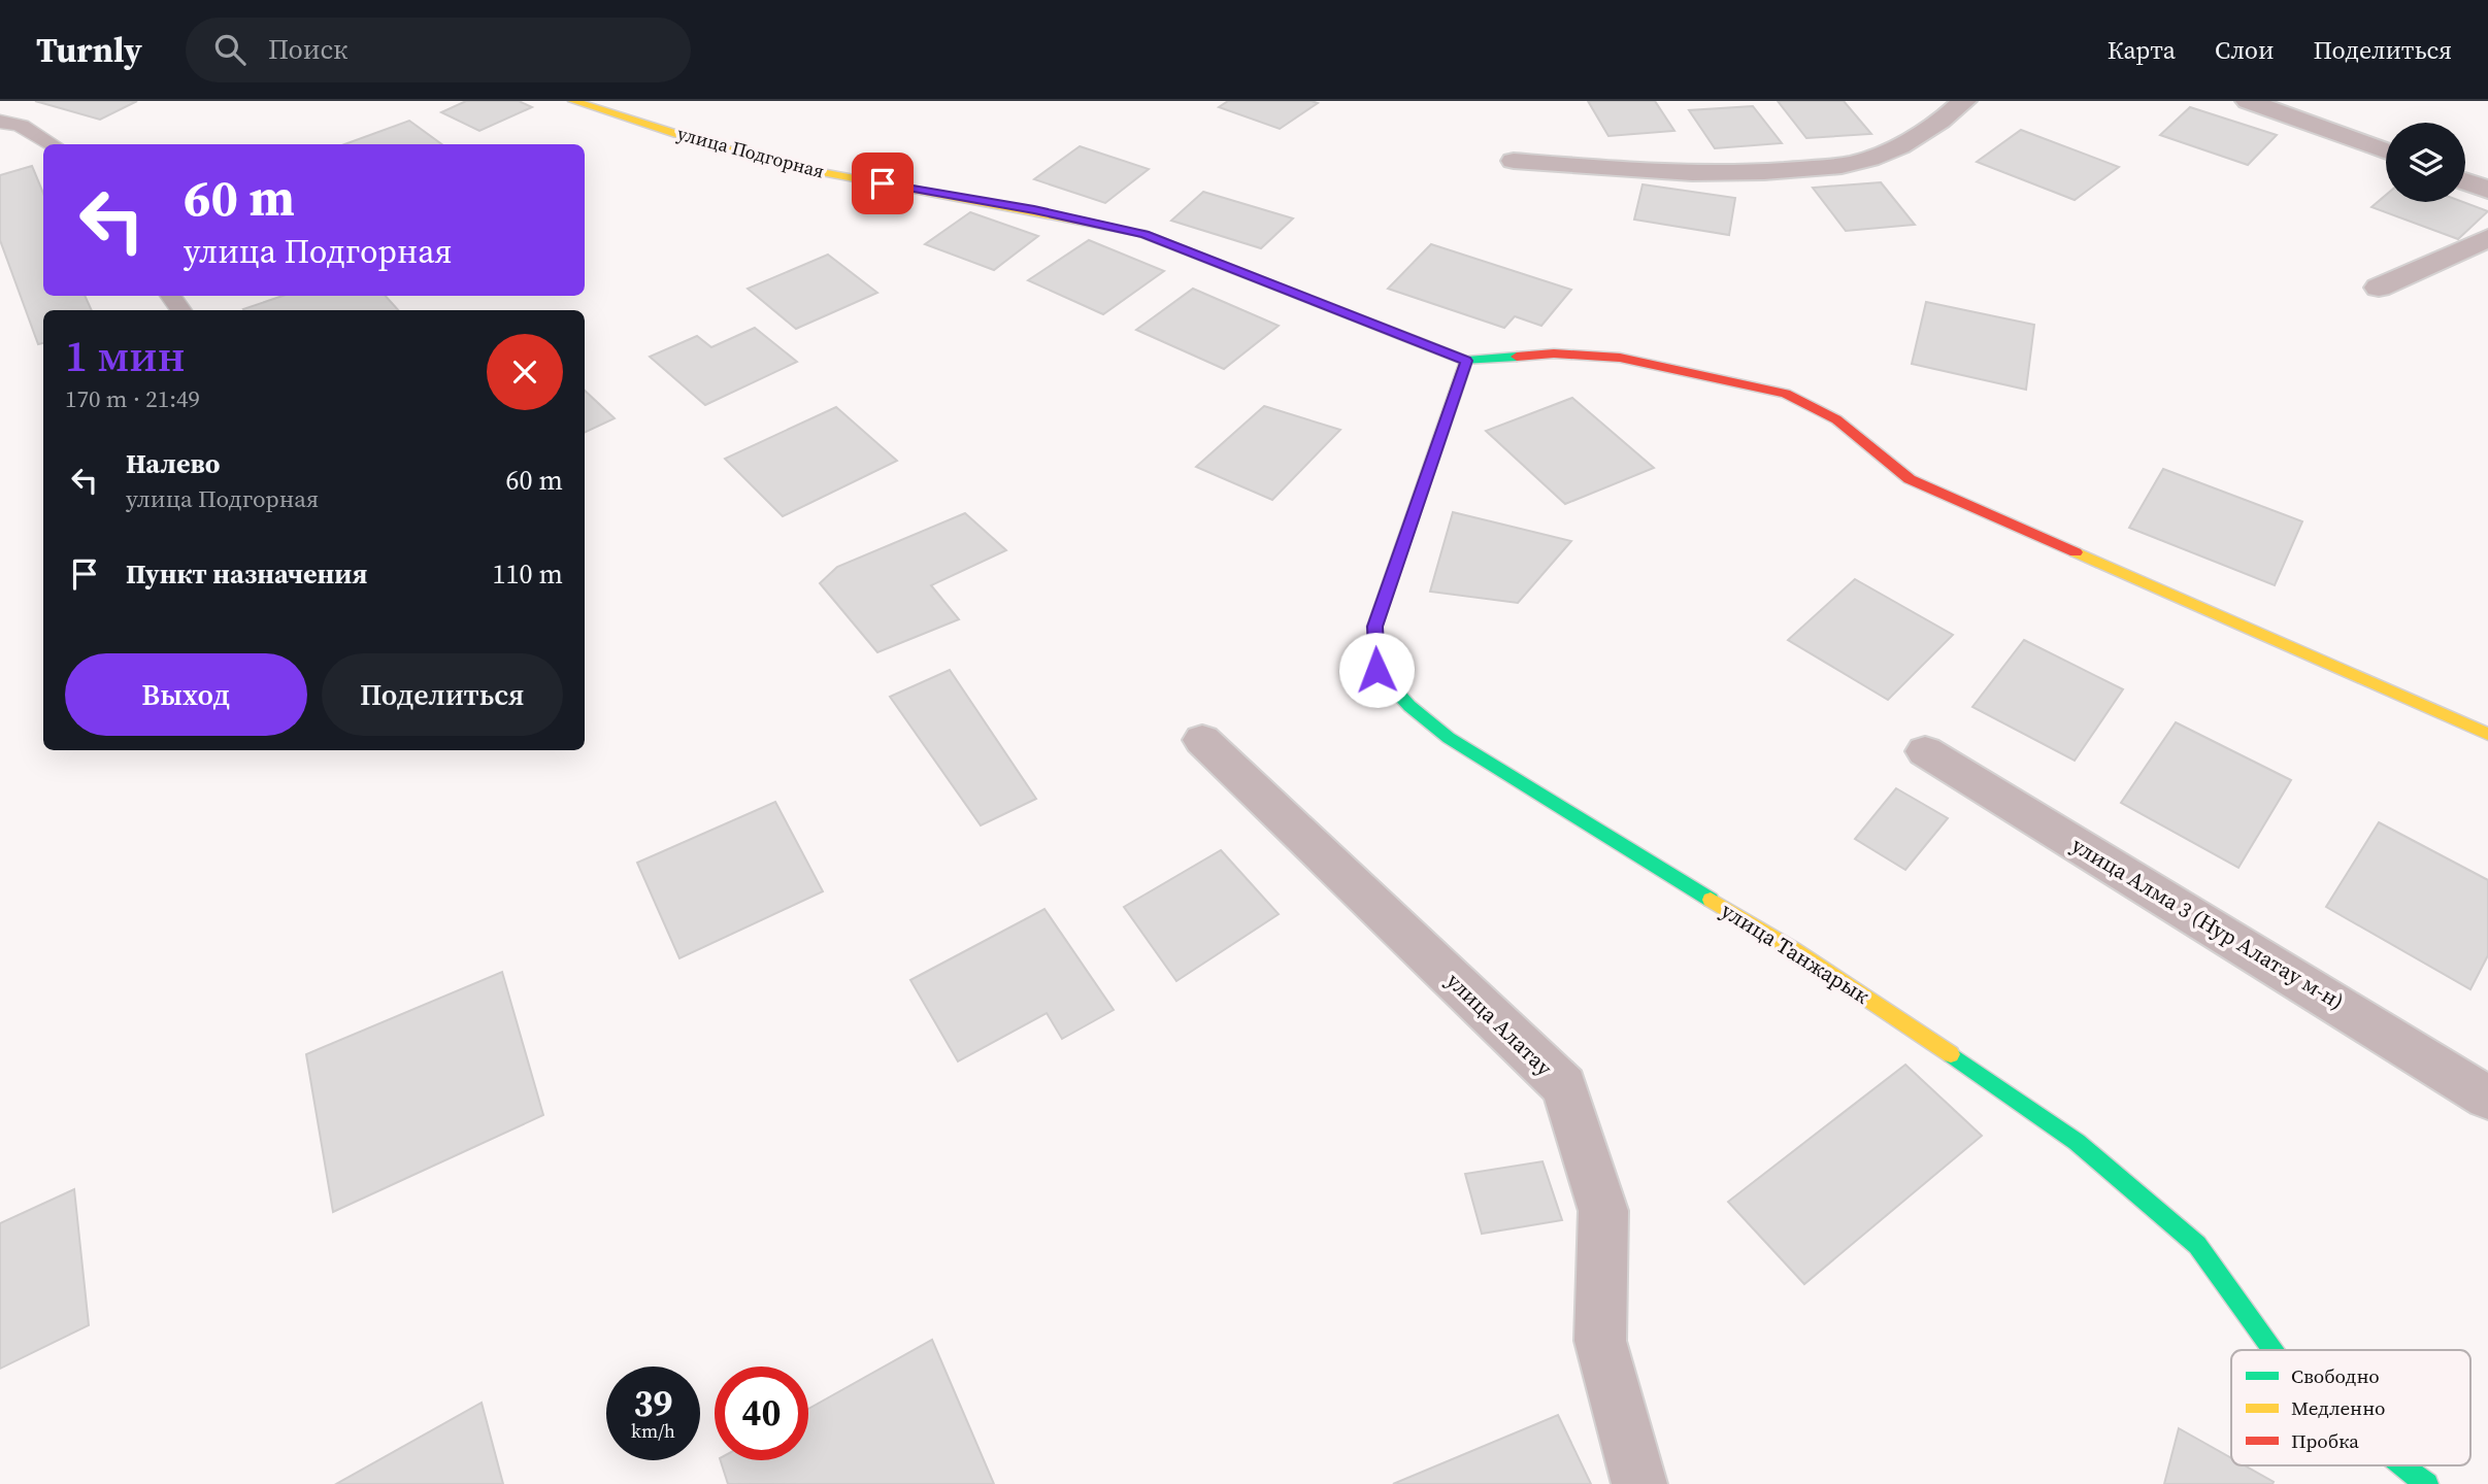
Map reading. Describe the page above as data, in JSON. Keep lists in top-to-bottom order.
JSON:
{
  "streets": {
    "street": [
      "улица Подгорная",
      "улица Алма 3 (Нур Алатау м-н)",
      "улица Танжарык",
      "улица Алатау"
    ]
  },
  "crossings": [
    ["улица Подгорная", "улица Танжарык"]
  ],
  "legend": ["Свободно", "Медленно", "Пробка"],
  "page": {
    "header": "Turnly",
    "search": "Поиск",
    "nav": ["Карта", "Слои", "Поделиться"],
    "turn": ["60 m", "улица Подгорная"],
    "heading": ["1 мин", "170 m · 21:49"],
    "list": [
      {
        "name": "Налево",
        "note": "улица Подгорная",
        "value": "60 m"
      },
      {
        "name": "Пункт назначения",
        "value": "110 m"
      }
    ],
    "buttons": ["Выход", "Поделиться"],
    "speed": "39 km/h",
    "limit": "40"
  }
}
